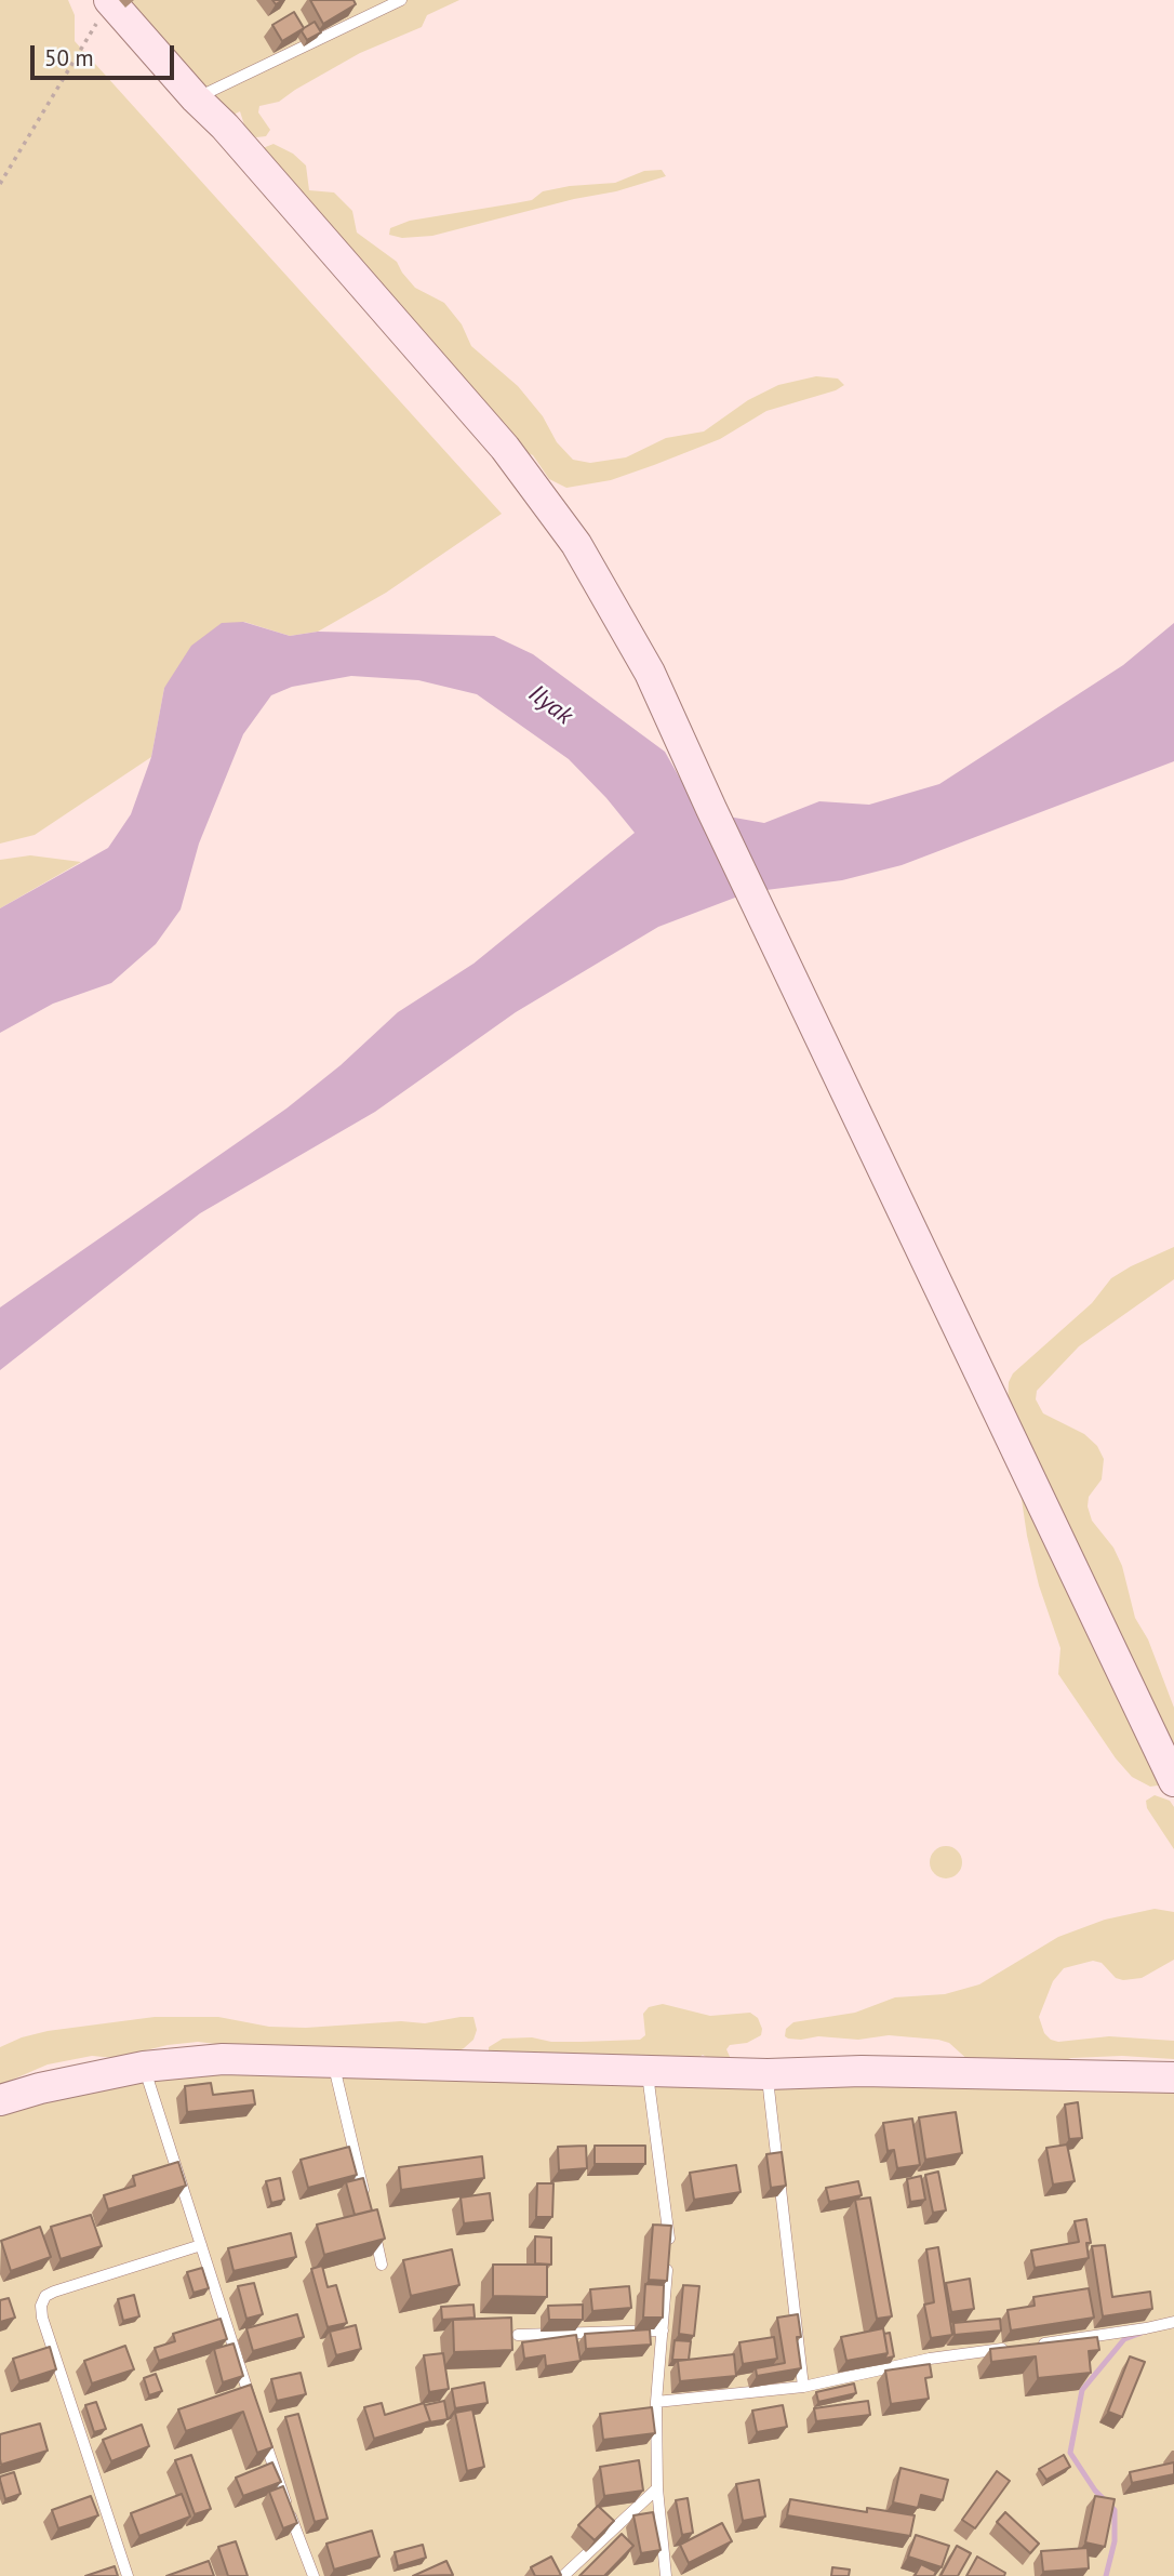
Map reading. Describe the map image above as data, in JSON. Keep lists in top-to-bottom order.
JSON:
{
  "water": ["Ilyak"],
  "scale_bar": "50 m"
}
